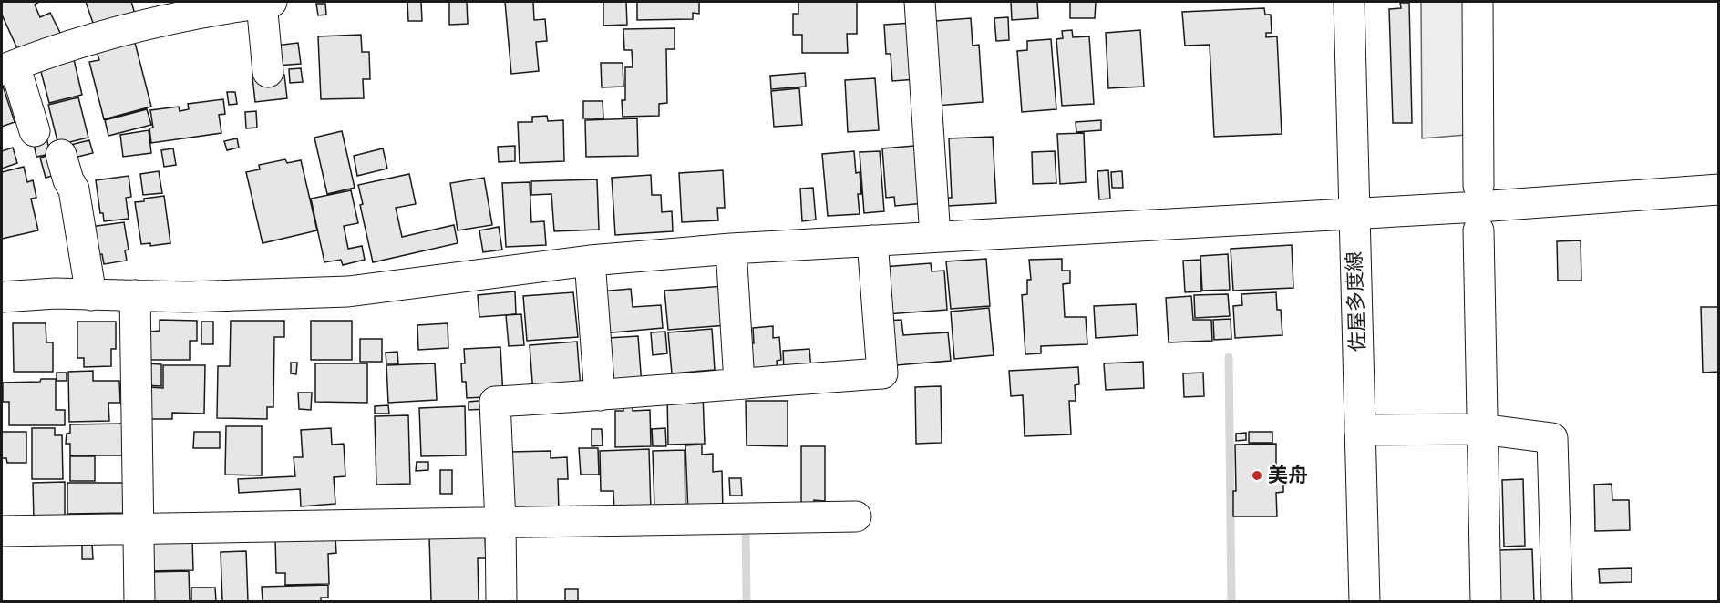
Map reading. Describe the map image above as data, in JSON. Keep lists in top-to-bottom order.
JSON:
{
  "streets": {
    "street": ["佐屋多度線"]
  },
  "places": ["美舟"]
}
